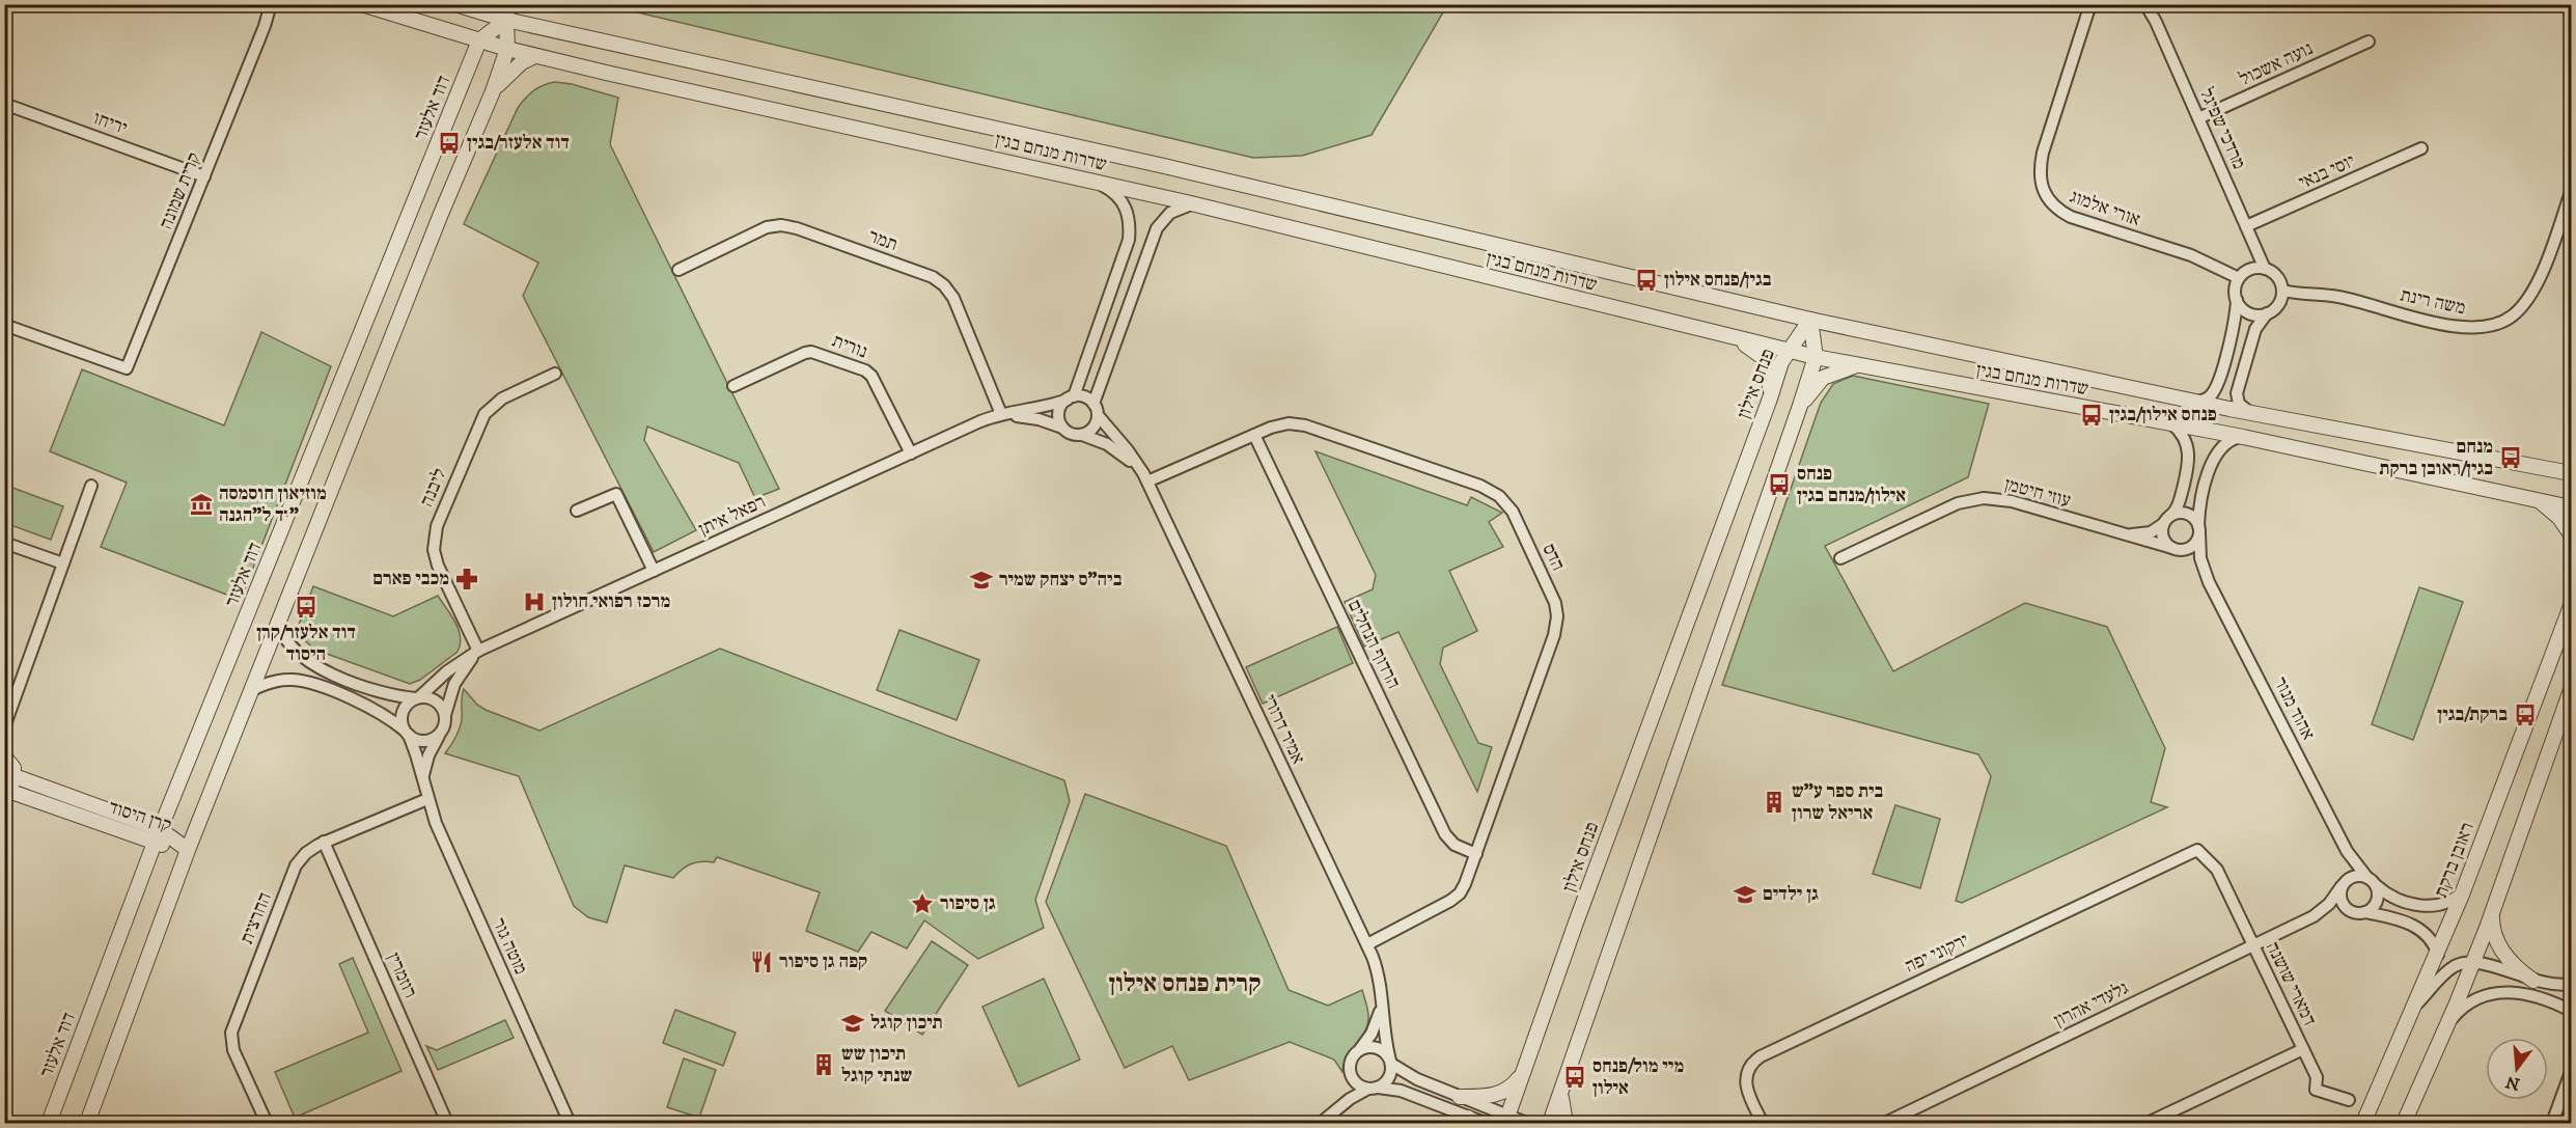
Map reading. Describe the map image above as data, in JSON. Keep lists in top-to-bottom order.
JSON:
{
  "streets": {
    "street": [
      "נועה אשכול",
      "דוד אלעזר",
      "יריחו",
      "מרדכי שפיגל",
      "שדרות מנחם בגין",
      "יוסי בנאי",
      "קרית שמונה",
      "אורי אלמוג",
      "תמר",
      "משה רינת",
      "נורית",
      "פנחס אילון",
      "ליבנה",
      "עוזי חיטמן",
      "רפאל איתן",
      "הדס",
      "הרדוף הנחלים",
      "אהוד מנור",
      "אמיר דרורי",
      "קרן היסוד",
      "ראובן ברקת",
      "החרצית",
      "מוטה גור",
      "ירקוני יפה",
      "רוזמרין",
      "דמארי שושנה",
      "גלעדי אהרון"
    ]
  },
  "crossings": [
    ["נועה אשכול", "מרדכי שפיגל"],
    ["דוד אלעזר", "שדרות מנחם בגין"],
    ["דוד אלעזר", "קרן היסוד"],
    ["יריחו", "קרית שמונה"],
    ["מרדכי שפיגל", "יוסי בנאי"],
    ["מרדכי שפיגל", "אורי אלמוג"],
    ["מרדכי שפיגל", "משה רינת"],
    ["שדרות מנחם בגין", "פנחס אילון"],
    ["שדרות מנחם בגין", "אהוד מנור"],
    ["אורי אלמוג", "משה רינת"],
    ["תמר", "רפאל איתן"],
    ["נורית", "רפאל איתן"],
    ["ליבנה", "רפאל איתן"],
    ["עוזי חיטמן", "אהוד מנור"],
    ["רפאל איתן", "אמיר דרורי"],
    ["רפאל איתן", "מוטה גור"],
    ["הדס", "הרדוף הנחלים"],
    ["הדס", "אמיר דרורי"],
    ["אהוד מנור", "גלעדי אהרון"],
    ["ראובן ברקת", "גלעדי אהרון"],
    ["החרצית", "מוטה גור"],
    ["החרצית", "רוזמרין"],
    ["ירקוני יפה", "דמארי שושנה"],
    ["דמארי שושנה", "גלעדי אהרון"]
  ],
  "districts": ["קרית פנחס אילון"],
  "places": {
    "bus stop": [
      "דוד אלעזר/בגין",
      "בגין/פנחס אילון",
      "פנחס אילון/בגין",
      "מנחם בגין/ראובן ברקת",
      "פנחס אילון/מנחם בגין",
      "דוד אלעזר/קרן היסוד",
      "ברקת/בגין",
      "מיי מול/פנחס אילון"
    ],
    "museum": ["מוזיאון חוסמסה יד ל\"הגנה\""],
    "pharmacy": ["מכבי פארם"],
    "school or university": ["ביה\"ס יצחק שמיר", "גן ילדים", "תיכון קוגל"],
    "hospital": ["מרכז רפואי חולון"],
    "building": ["בית ספר ע''ש אריאל שרון", "תיכון שש שנתי קוגל"],
    "place": ["גן סיפור"],
    "restaurant": ["קפה גן סיפור"]
  },
  "north": "bottom"
}
